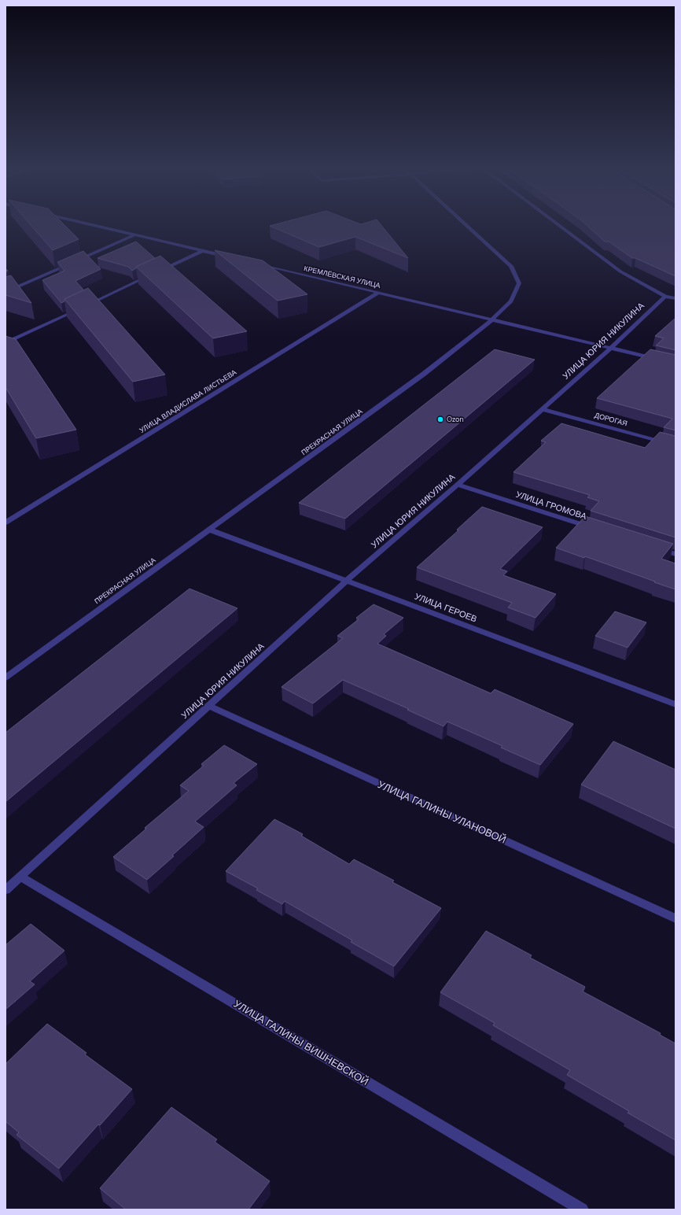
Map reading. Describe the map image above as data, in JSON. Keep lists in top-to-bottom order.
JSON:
{
  "streets": {
    "street": [
      "КРЕМЛЁВСКАЯ УЛИЦА",
      "УЛИЦА ЮРИЯ НИКУЛИНА",
      "УЛИЦА ВЛАДИСЛАВА ЛИСТЬЕВА",
      "ДОРОГАЯ",
      "ПРЕКРАСНАЯ УЛИЦА",
      "УЛИЦА ГРОМОВА",
      "УЛИЦА ГЕРОЕВ",
      "УЛИЦА ГАЛИНЫ УЛАНОВОЙ",
      "УЛИЦА ГАЛИНЫ ВИШНЕВСКОЙ"
    ]
  },
  "crossings": [
    ["КРЕМЛЁВСКАЯ УЛИЦА", "УЛИЦА ЮРИЯ НИКУЛИНА"],
    ["КРЕМЛЁВСКАЯ УЛИЦА", "УЛИЦА ВЛАДИСЛАВА ЛИСТЬЕВА"],
    ["КРЕМЛЁВСКАЯ УЛИЦА", "ПРЕКРАСНАЯ УЛИЦА"],
    ["УЛИЦА ЮРИЯ НИКУЛИНА", "ДОРОГАЯ"],
    ["УЛИЦА ЮРИЯ НИКУЛИНА", "УЛИЦА ГРОМОВА"],
    ["УЛИЦА ЮРИЯ НИКУЛИНА", "УЛИЦА ГЕРОЕВ"],
    ["УЛИЦА ЮРИЯ НИКУЛИНА", "УЛИЦА ГАЛИНЫ УЛАНОВОЙ"],
    ["УЛИЦА ЮРИЯ НИКУЛИНА", "УЛИЦА ГАЛИНЫ ВИШНЕВСКОЙ"],
    ["ПРЕКРАСНАЯ УЛИЦА", "УЛИЦА ГЕРОЕВ"]
  ],
  "places": ["Ozon"]
}
